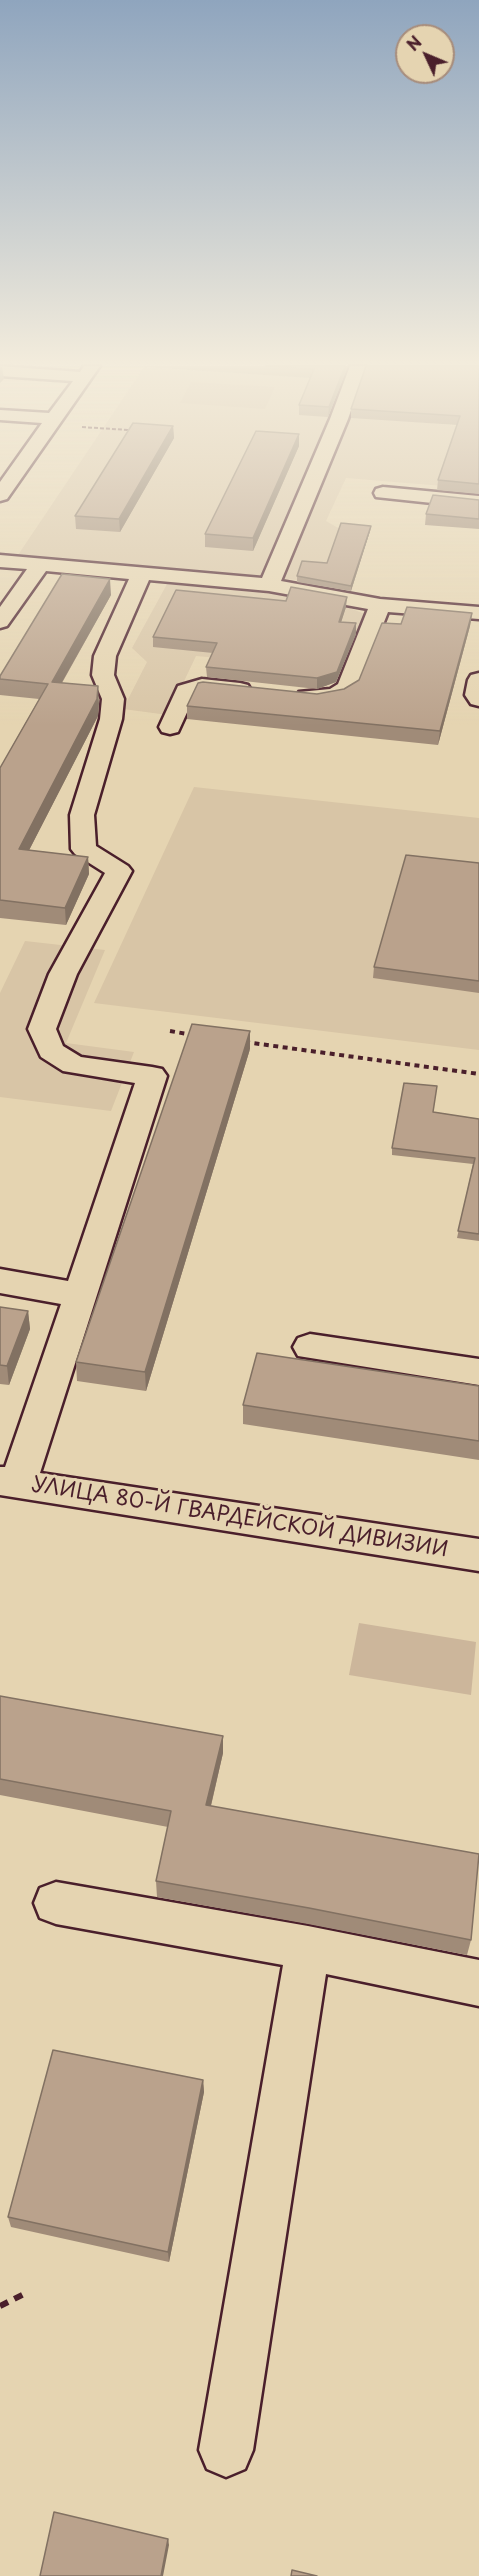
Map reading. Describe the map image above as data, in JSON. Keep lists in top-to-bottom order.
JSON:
{
  "streets": {
    "street": ["УЛИЦА 80-Й ГВАРДЕЙСКОЙ ДИВИЗИИ"]
  },
  "north": "top left"
}
